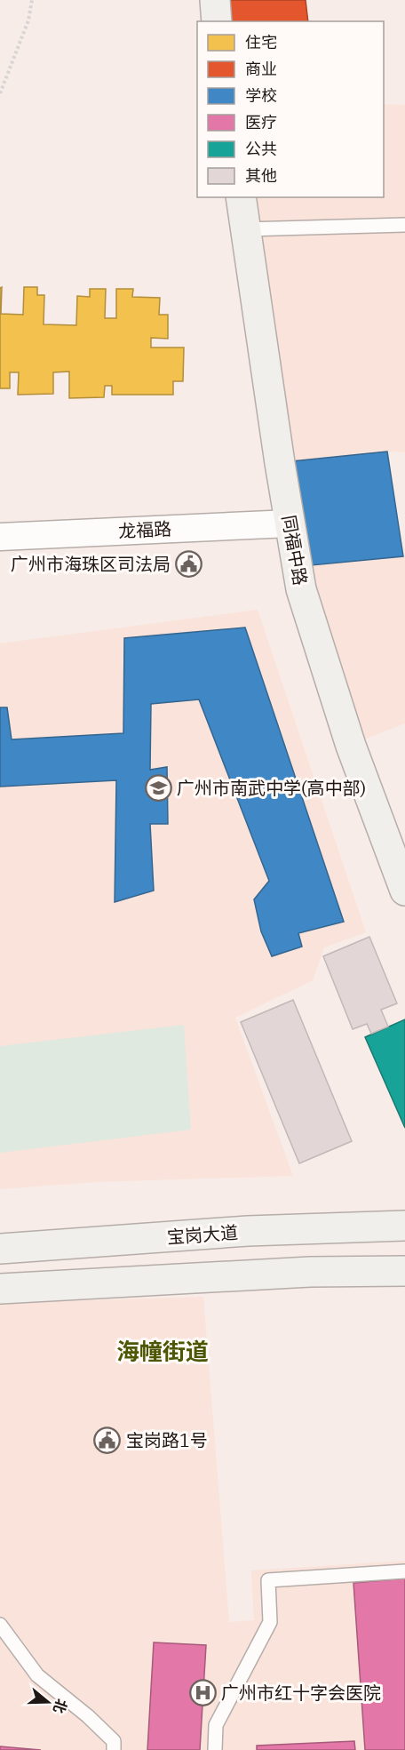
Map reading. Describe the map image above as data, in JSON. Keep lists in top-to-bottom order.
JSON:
{
  "streets": {
    "main road": ["同福中路", "宝岗大道"],
    "street": ["龙福路"]
  },
  "crossings": [
    ["龙福路", "同福中路"]
  ],
  "districts": ["海幢街道"],
  "places": {
    "public building": ["广州市海珠区司法局", "宝岗路1号"],
    "school or university": ["广州市南武中学(高中部)"],
    "hospital": ["广州市红十字会医院"]
  },
  "legend": [
    "住宅",
    "商业",
    "学校",
    "医疗",
    "公共",
    "其他"
  ],
  "north": "right"
}
